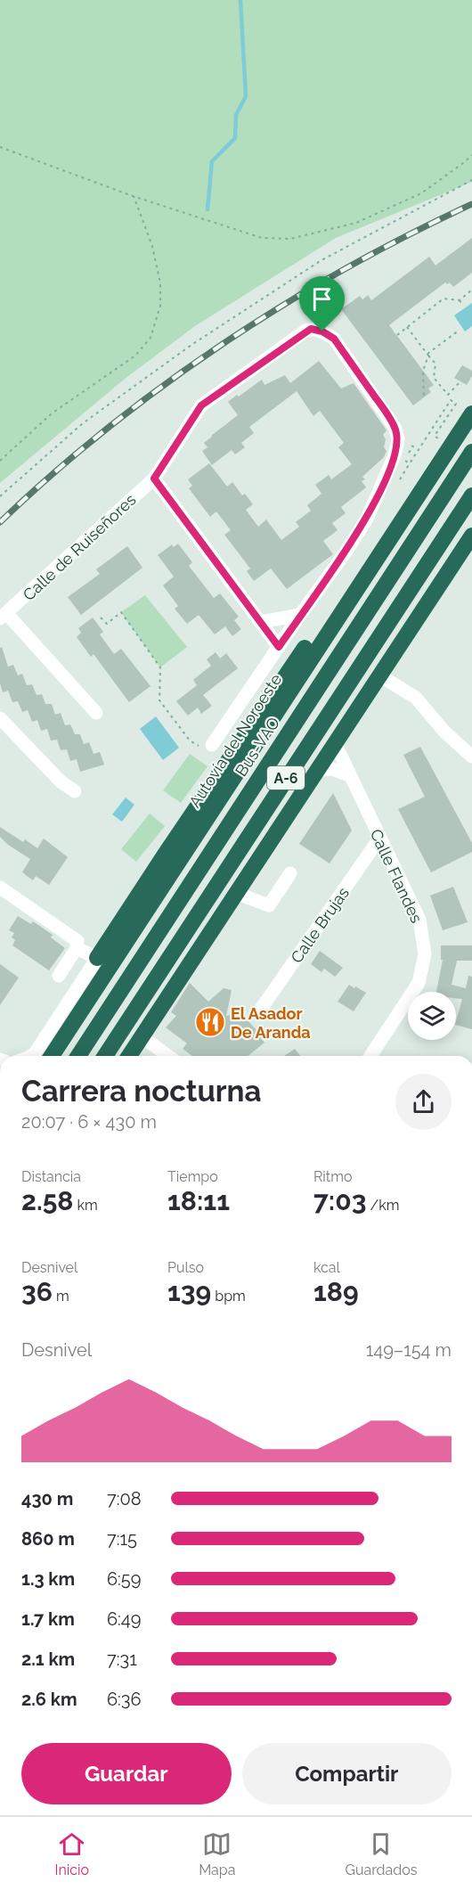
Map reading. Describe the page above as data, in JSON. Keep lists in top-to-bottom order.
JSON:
{
  "streets": {
    "highway": ["Autovía del Noroeste", "Bus-VAO", "A-6"],
    "street": ["Calle de Ruiseñores", "Calle Flandes", "Calle Brujas"]
  },
  "crossings": [
    ["Calle Flandes", "Calle Brujas"]
  ],
  "places": {
    "restaurant": ["El Asador De Aranda"]
  },
  "page": {
    "heading": ["Carrera nocturna", "20:07 · 6 × 430 m"],
    "stats": [
      ["Distancia", "2.58 km"],
      ["Tiempo", "18:11"],
      ["Ritmo", "7:03 /km"],
      ["Desnivel", "36 m"],
      ["Pulso", "139 bpm"],
      ["kcal", "189"]
    ],
    "chart": ["Desnivel", "149–154 m"],
    "list": [
      {
        "name": "430 m",
        "note": "7:08"
      },
      {
        "name": "860 m",
        "note": "7:15"
      },
      {
        "name": "1.3 km",
        "note": "6:59"
      },
      {
        "name": "1.7 km",
        "note": "6:49"
      },
      {
        "name": "2.1 km",
        "note": "7:31"
      },
      {
        "name": "2.6 km",
        "note": "6:36"
      }
    ],
    "buttons": ["Guardar", "Compartir"],
    "tabs": ["Inicio", "Mapa", "Guardados"]
  }
}
